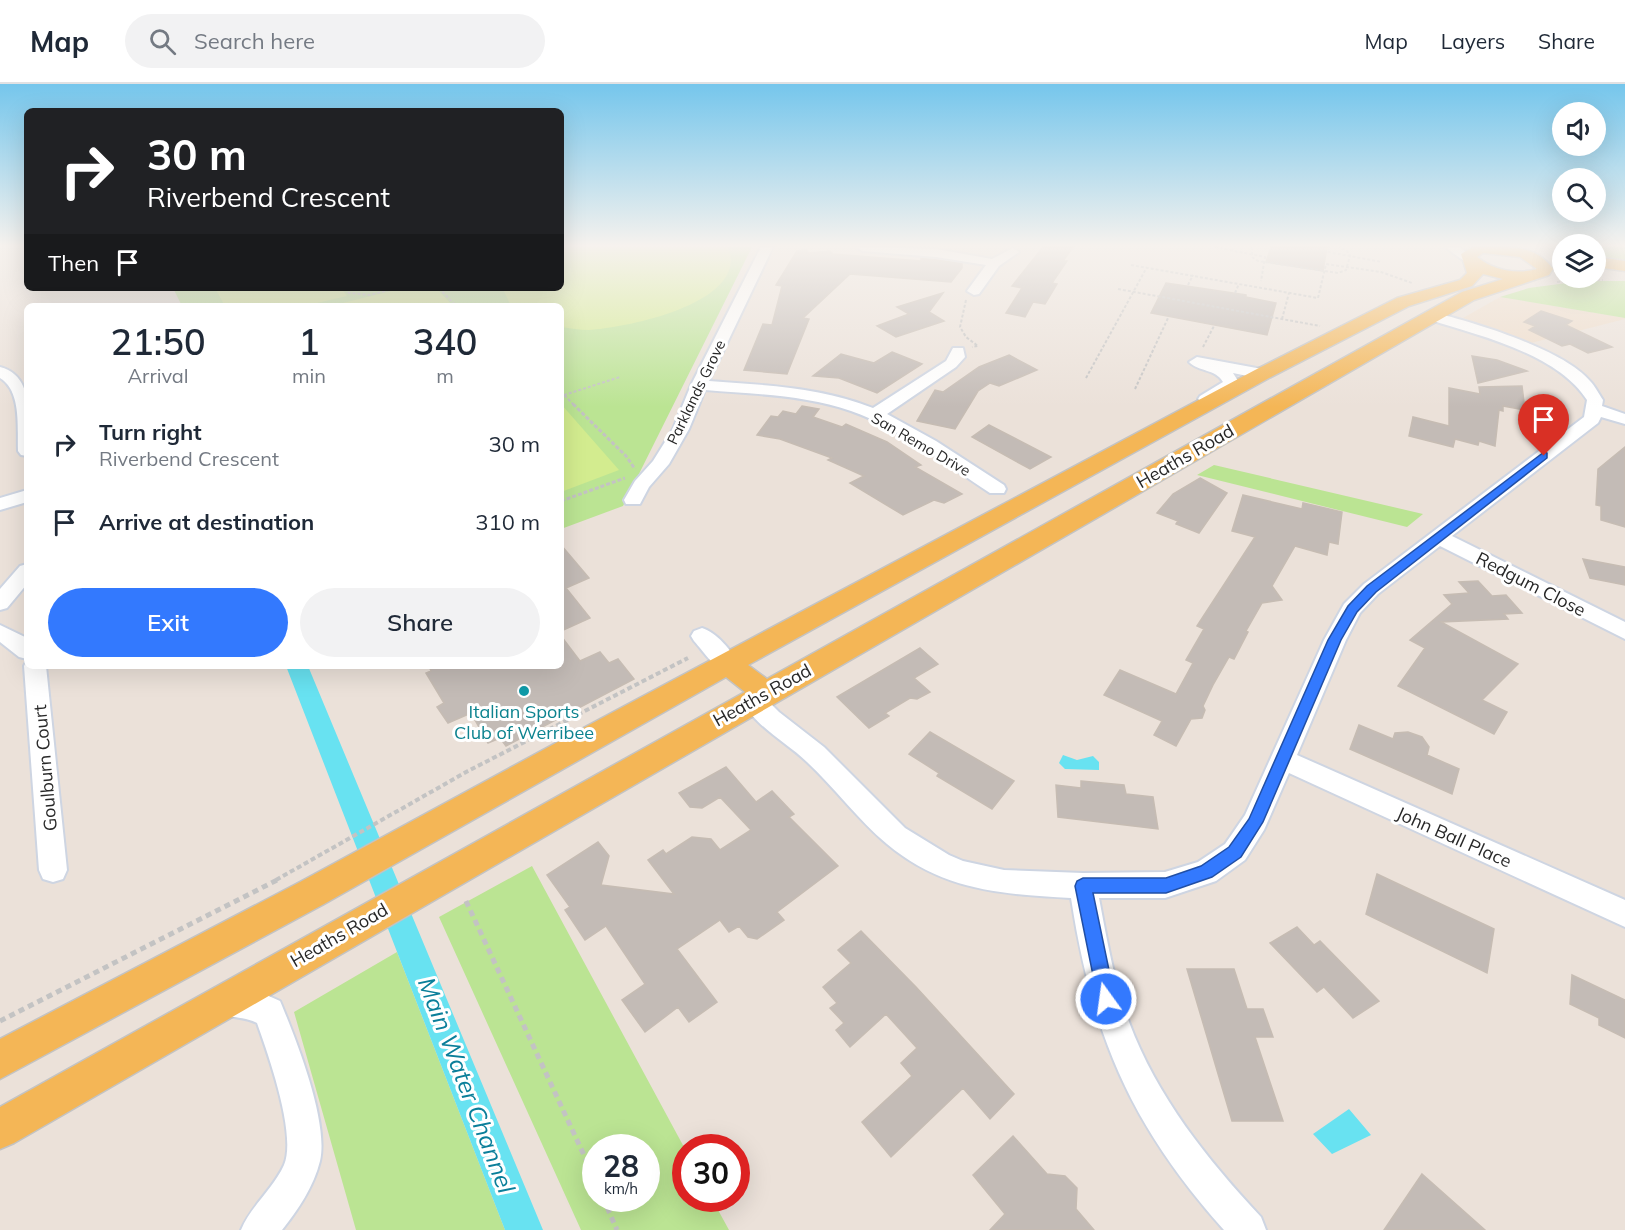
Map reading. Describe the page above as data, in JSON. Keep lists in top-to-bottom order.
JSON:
{
  "streets": {
    "main road": ["Heaths Road"],
    "street": [
      "Parklands Grove",
      "San Remo Drive",
      "Redgum Close",
      "Goulburn Court",
      "John Ball Place"
    ]
  },
  "crossings": [
    ["Parklands Grove", "San Remo Drive"]
  ],
  "water": ["Main Water Channel"],
  "places": ["Italian Sports Club of Werribee"],
  "page": {
    "header": "Map",
    "search": "Search here",
    "nav": ["Map", "Layers", "Share"],
    "turn": ["30 m", "Riverbend Crescent"],
    "then": "Then",
    "eta": [
      "21:50",
      "Arrival",
      "1",
      "min",
      "340",
      "m"
    ],
    "list": [
      {
        "name": "Turn right",
        "note": "Riverbend Crescent",
        "value": "30 m"
      },
      {
        "name": "Arrive at destination",
        "value": "310 m"
      }
    ],
    "buttons": ["Exit", "Share"],
    "speed": "28 km/h",
    "limit": "30"
  }
}
